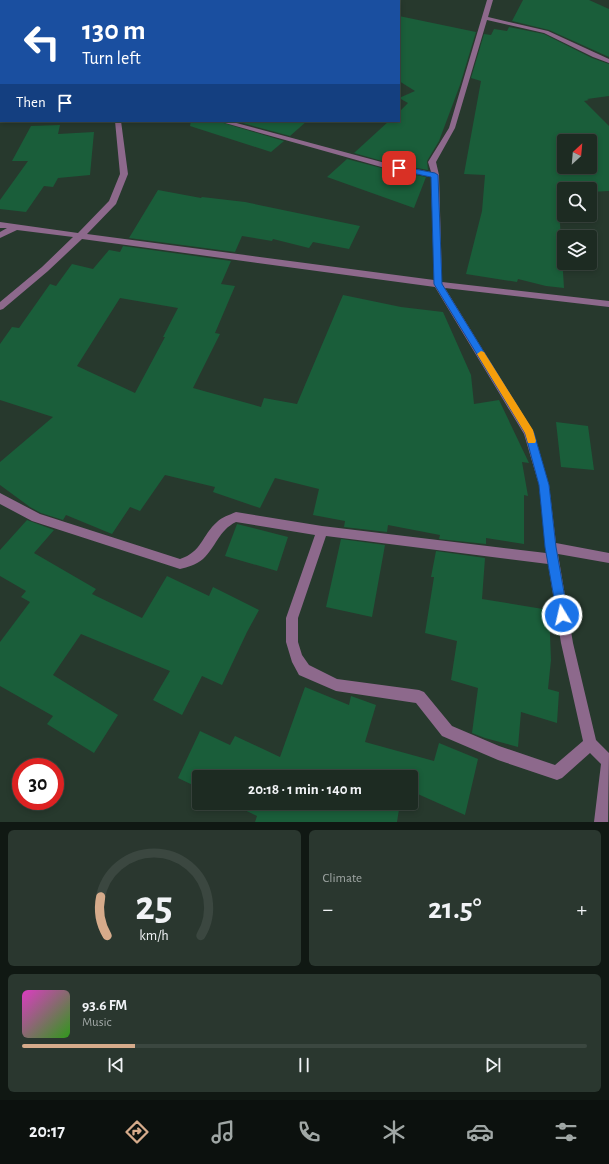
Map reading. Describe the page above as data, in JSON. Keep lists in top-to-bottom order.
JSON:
{
  "north": "top right",
  "page": {
    "turn": ["130 m", "Turn left"],
    "then": "Then",
    "limit": "30",
    "trip": "20:18 · 1 min · 140 m",
    "tile": "Climate",
    "heat": ["−", "21.5°", "+"],
    "song": ["93.6 FM", "Music"],
    "tabs": "20:17",
    "gauge": ["25", "km/h"]
  }
}
